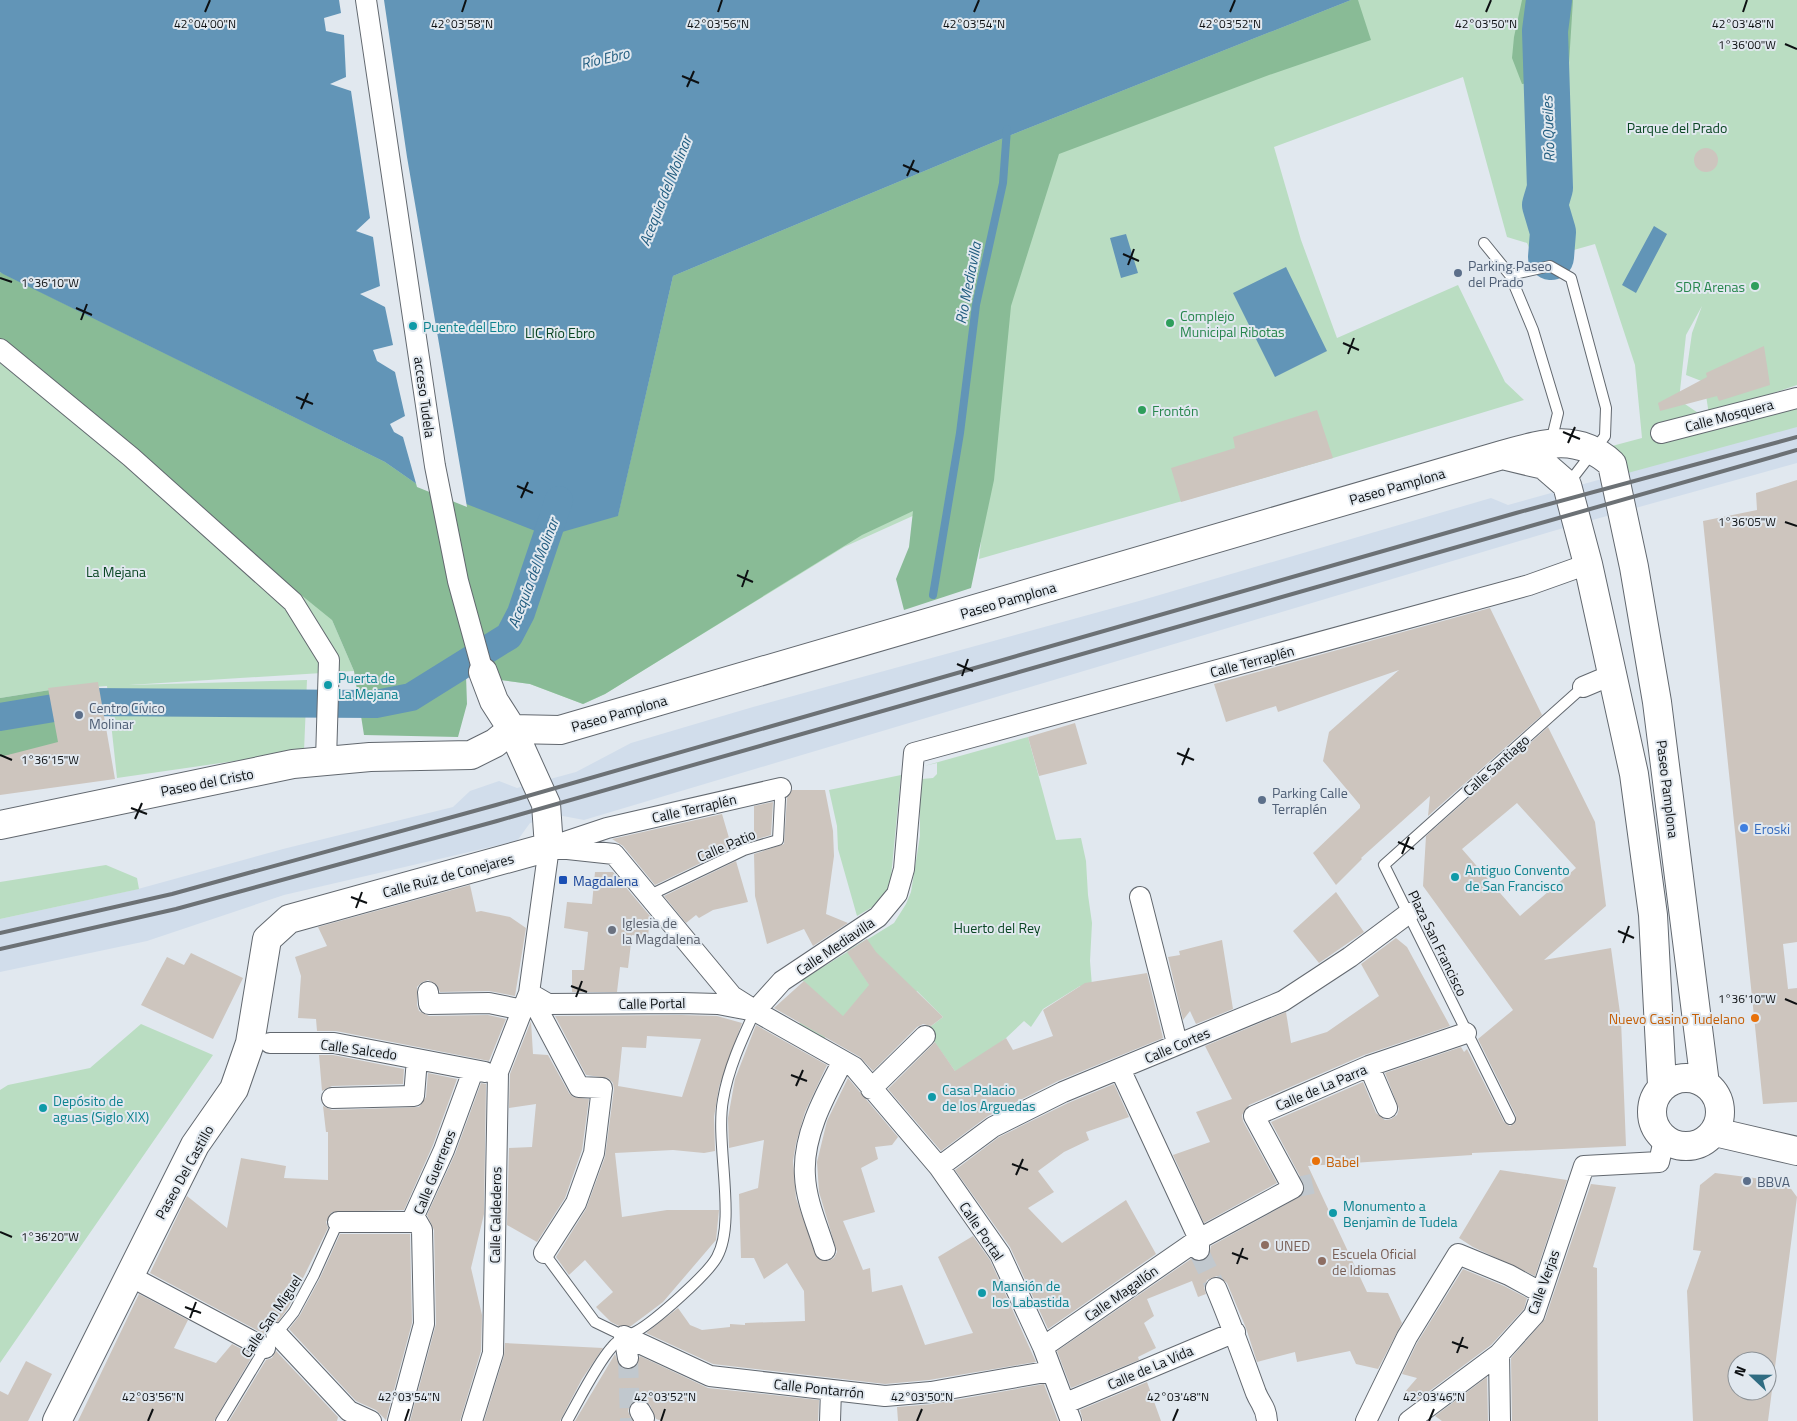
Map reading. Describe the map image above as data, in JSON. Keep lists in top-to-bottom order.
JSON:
{
  "streets": {
    "main road": [
      "Paseo Pamplona",
      "Paseo del Cristo",
      "Calle Ruiz de Conejares",
      "Paseo Del Castillo",
      "Calle Caldederos"
    ],
    "street": [
      "acceso Tudela",
      "Calle Mosquera",
      "Calle Terraplén",
      "Calle Santiago",
      "Calle Mediavilla",
      "Calle Portal",
      "Calle Cortes",
      "Calle Salcedo",
      "Calle de La Parra",
      "Calle Guerreros",
      "Calle Verjas",
      "Calle Magallón",
      "Calle de La Vida",
      "Calle Pontarrón"
    ],
    "lane": ["Calle Patio", "Plaza San Francisco", "Calle San Miguel"]
  },
  "crossings": [
    ["acceso Tudela", "Calle Caldederos"],
    ["Paseo Pamplona", "Paseo del Cristo"],
    ["Paseo Pamplona", "Calle Caldederos"],
    ["Paseo Pamplona", "Calle Verjas"],
    ["Calle Terraplén", "Calle Patio"],
    ["Calle Terraplén", "Calle Ruiz de Conejares"],
    ["Calle Terraplén", "Calle Mediavilla"],
    ["Calle Terraplén", "Calle Caldederos"],
    ["Calle Santiago", "Plaza San Francisco"],
    ["Paseo del Cristo", "Calle Caldederos"],
    ["Calle Ruiz de Conejares", "Paseo Del Castillo"],
    ["Calle Ruiz de Conejares", "Calle Caldederos"],
    ["Plaza San Francisco", "Calle Cortes"],
    ["Plaza San Francisco", "Calle de La Parra"],
    ["Calle Mediavilla", "Calle Portal"],
    ["Calle Portal", "Calle Cortes"],
    ["Calle Portal", "Calle Caldederos"],
    ["Calle Portal", "Calle Magallón"],
    ["Calle Portal", "Calle de La Vida"],
    ["Calle Portal", "Calle Pontarrón"],
    ["Calle Salcedo", "Calle Guerreros"],
    ["Calle Salcedo", "Calle Caldederos"],
    ["Calle de La Parra", "Calle Magallón"]
  ],
  "water": [
    "Río Ebro",
    "Río Queiles",
    "Acequia del Molinar",
    "Rio Mediavilla"
  ],
  "parks": [
    "Parque del Prado",
    "LIC Río Ebro",
    "La Mejana",
    "Huerto del Rey"
  ],
  "places": {
    "other": [
      "Parking Paseo del Prado",
      "SDR Arenas",
      "Complejo Municipal Ribotas",
      "Puente del Ebro",
      "Frontón",
      "Puerta de La Mejana",
      "Centro Cívico Molinar",
      "Parking Calle Terraplén",
      "Eroski",
      "Antiguo Convento de San Francisco",
      "Iglesia de la Magdalena",
      "Nuevo Casino Tudelano",
      "Casa Palacio de los Arguedas",
      "Depósito de aguas (Siglo XIX)",
      "Babel",
      "BBVA",
      "Monumento a Benjamìn de Tudela",
      "UNED",
      "Escuela Oficial de Idiomas",
      "Mansión de los Labastida"
    ],
    "transit": ["Magdalena"]
  },
  "north": "left",
  "coordinates": [
    "42°04'00\"N",
    "42°03'58\"N",
    "42°03'56\"N",
    "42°03'54\"N",
    "42°03'52\"N",
    "42°03'50\"N",
    "42°03'48\"N",
    "1°36'00\"W",
    "1°36'10\"W",
    "1°36'05\"W",
    "1°36'15\"W",
    "1°36'20\"W",
    "42°03'46\"N"
  ]
}
